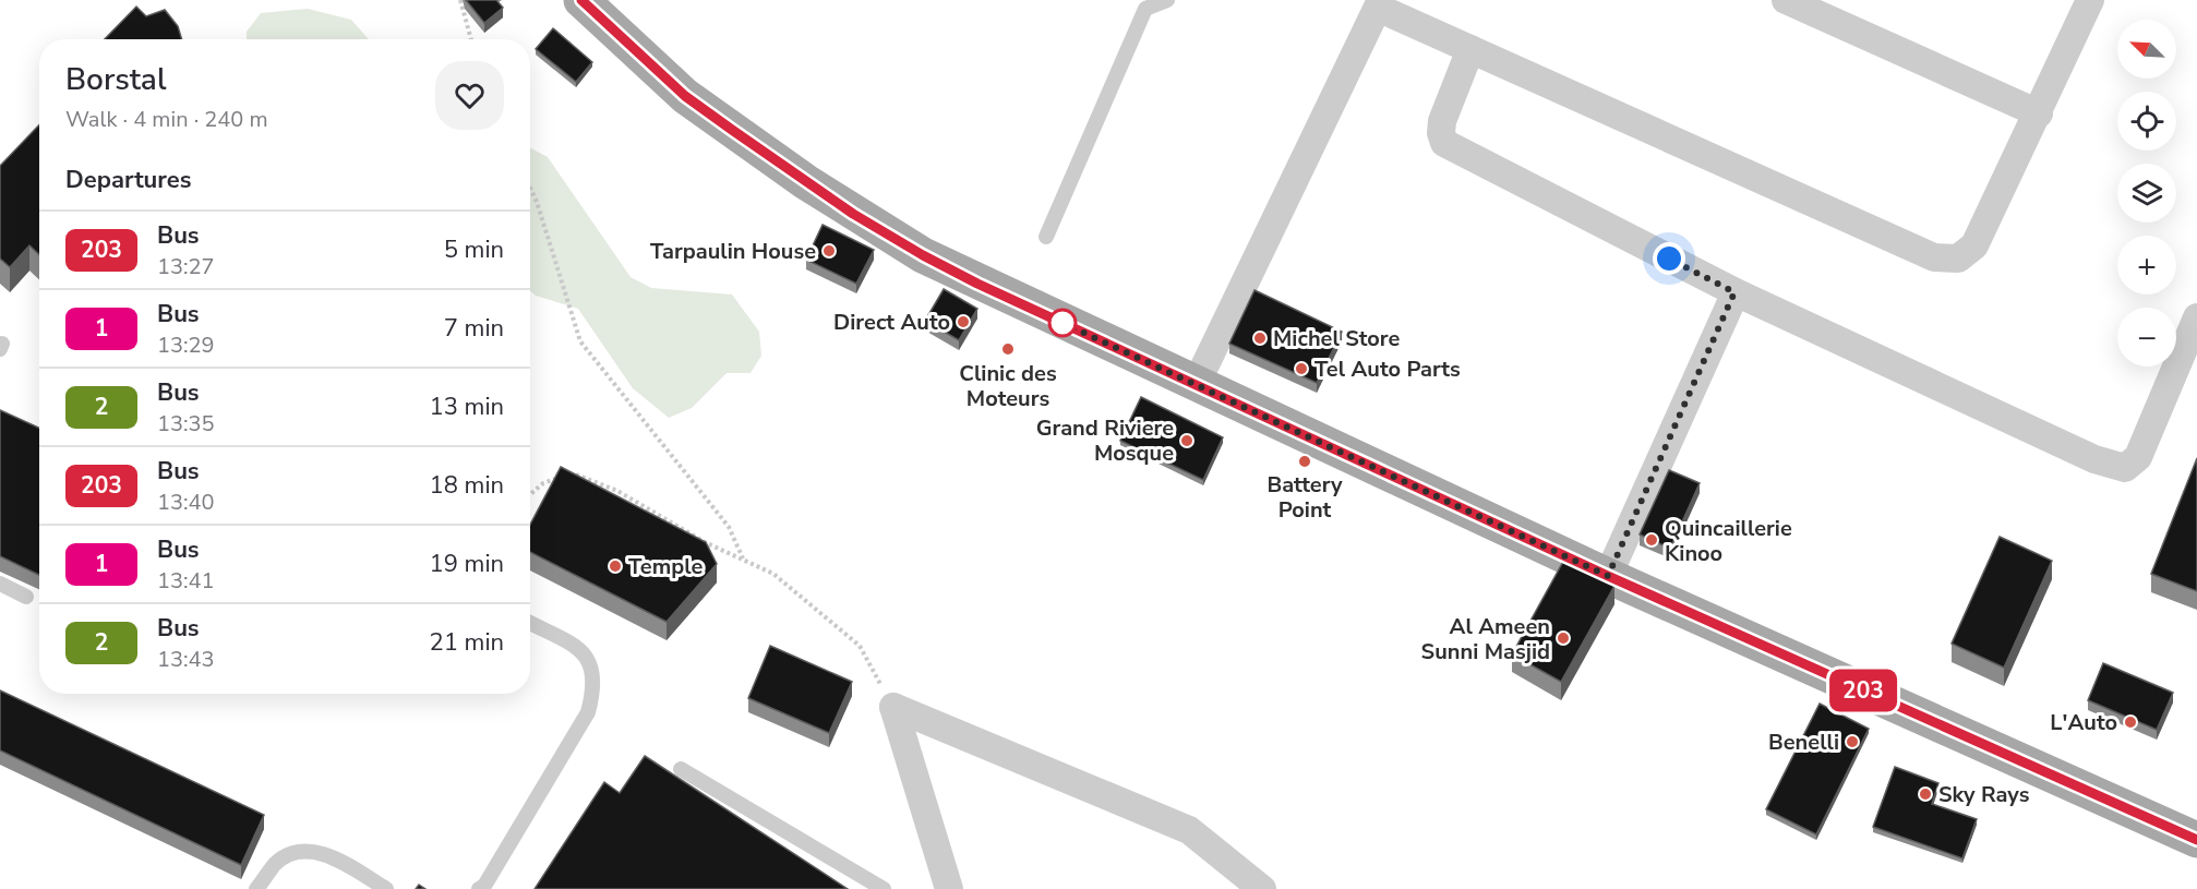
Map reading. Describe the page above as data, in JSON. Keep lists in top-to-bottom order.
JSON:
{
  "places": [
    "Tarpaulin House",
    "Direct Auto",
    "Michel Store",
    "Clinic des Moteurs",
    "Tel Auto Parts",
    "Grand Riviere Mosque",
    "Battery Point",
    "Quincaillerie Kinoo",
    "Temple",
    "Al Ameen Sunni Masjid",
    "L'Auto",
    "Benelli",
    "Sky Rays"
  ],
  "lines": ["bus line 203"],
  "north": "top left",
  "page": {
    "on_map": "203",
    "map_buttons": ["+", "−"],
    "heading": [
      ["Borstal", "Walk · 4 min · 240 m"],
      "Departures"
    ],
    "list": [
      {
        "mark": "203",
        "name": "Bus",
        "note": "13:27",
        "value": "5 min"
      },
      {
        "mark": "1",
        "name": "Bus",
        "note": "13:29",
        "value": "7 min"
      },
      {
        "mark": "2",
        "name": "Bus",
        "note": "13:35",
        "value": "13 min"
      },
      {
        "mark": "203",
        "name": "Bus",
        "note": "13:40",
        "value": "18 min"
      },
      {
        "mark": "1",
        "name": "Bus",
        "note": "13:41",
        "value": "19 min"
      },
      {
        "mark": "2",
        "name": "Bus",
        "note": "13:43",
        "value": "21 min"
      }
    ]
  }
}
